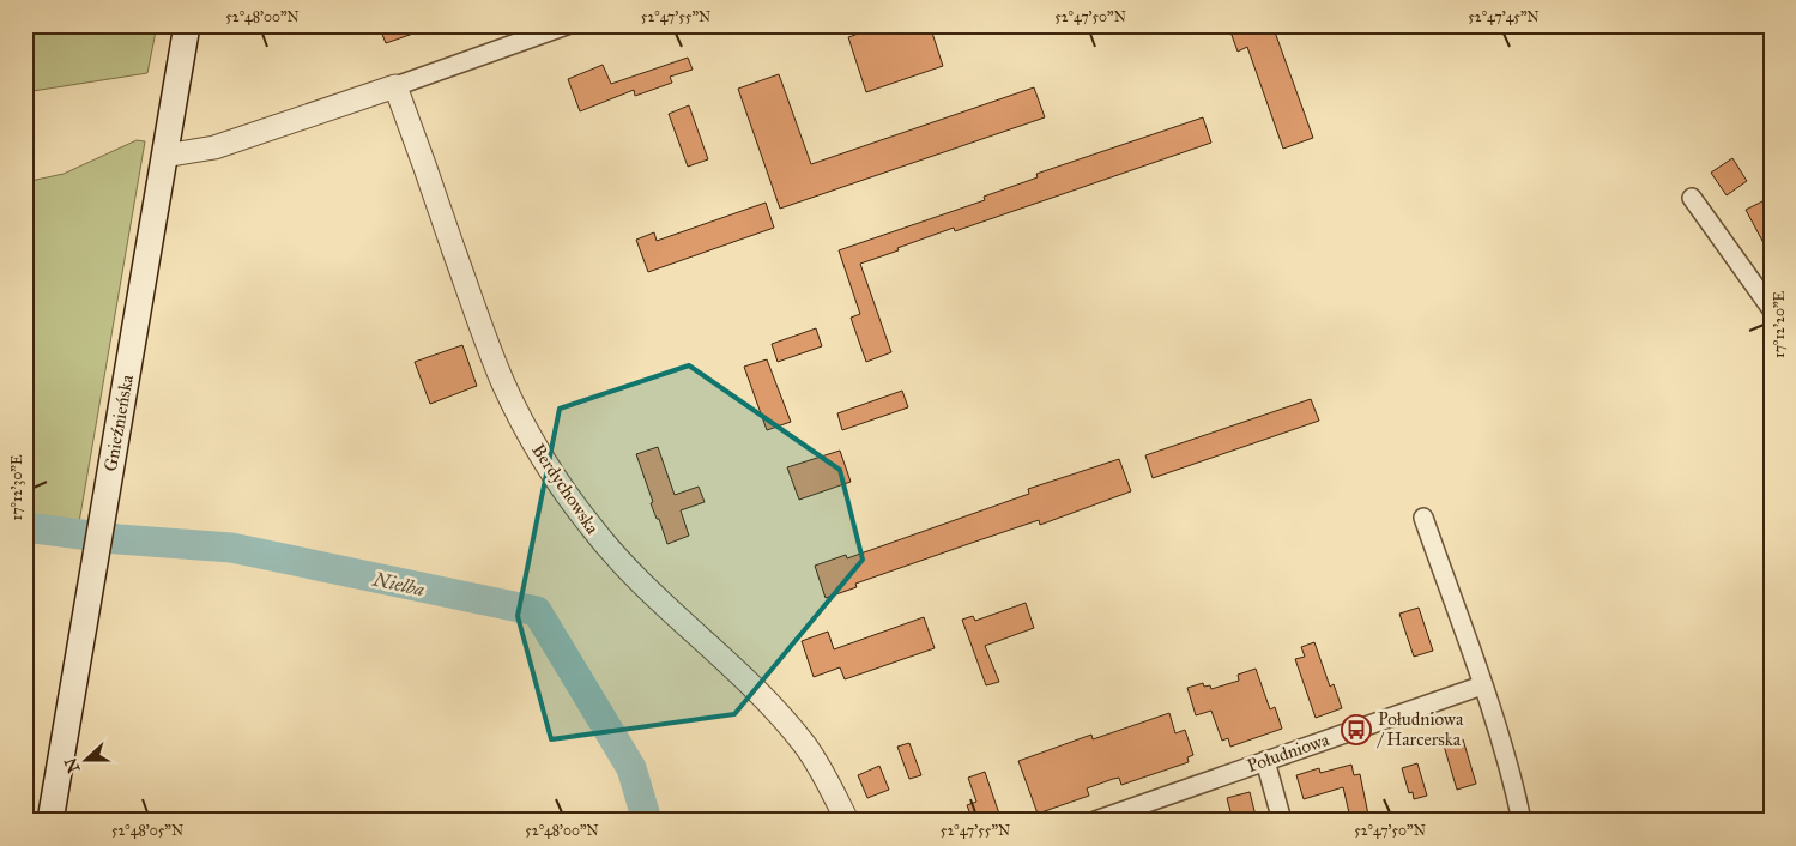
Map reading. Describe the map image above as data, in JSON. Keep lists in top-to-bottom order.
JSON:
{
  "streets": {
    "main road": ["Gnieźnieńska"],
    "street": ["Berdychowska", "Południowa"]
  },
  "water": ["Nielba"],
  "places": {
    "bus stop": ["Południowa / Harcerska"]
  },
  "north": "left",
  "coordinates": [
    "52°48'00\"N",
    "52°47'55\"N",
    "52°47'50\"N",
    "52°47'45\"N",
    "17°12'20\"E",
    "17°12'30\"E",
    "52°48'05\"N"
  ]
}
